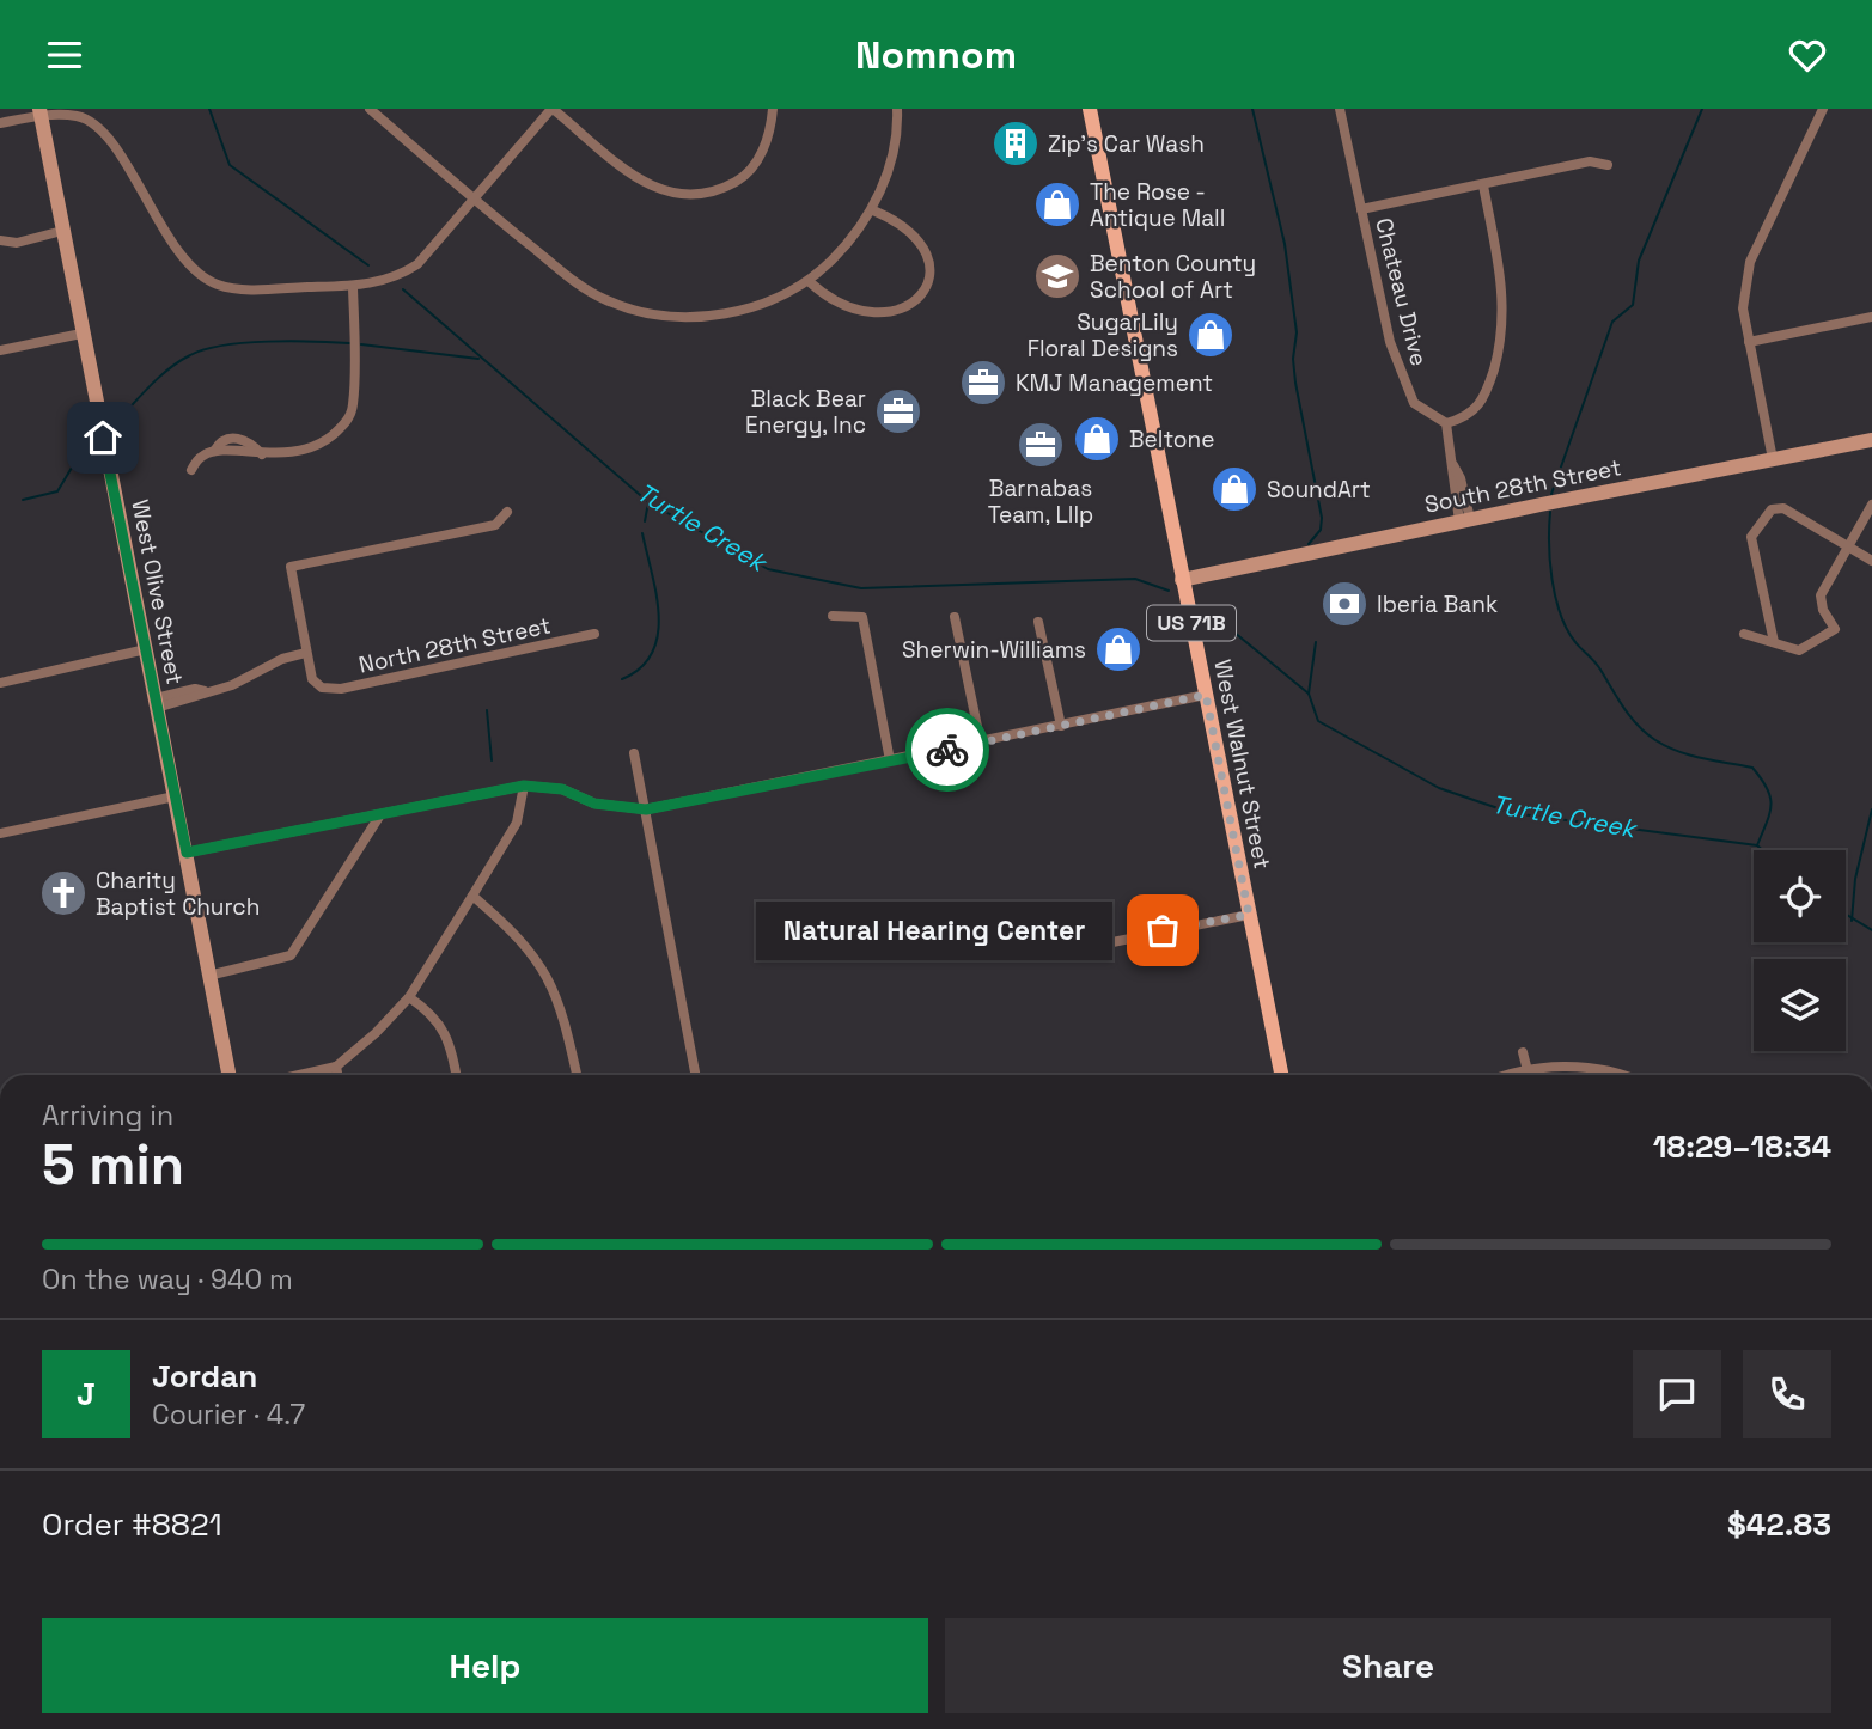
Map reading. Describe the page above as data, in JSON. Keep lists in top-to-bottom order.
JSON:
{
  "streets": {
    "main road": [
      "South 28th Street",
      "West Olive Street",
      "US 71B",
      "West Walnut Street"
    ],
    "street": ["Chateau Drive", "North 28th Street"]
  },
  "crossings": [
    ["South 28th Street", "West Walnut Street"]
  ],
  "water": ["Turtle Creek"],
  "places": {
    "building": ["Zip's Car Wash"],
    "shop": [
      "The Rose - Antique Mall",
      "SugarLily Floral Designs",
      "Beltone",
      "SoundArt",
      "Sherwin-Williams"
    ],
    "school or university": ["Benton County School of Art"],
    "office": ["KMJ Management", "Black Bear Energy, Inc", "Barnabas Team, Lllp"],
    "bank": ["Iberia Bank"],
    "church": ["Charity Baptist Church"],
    "other": ["Natural Hearing Center"]
  },
  "page": {
    "header": "Nomnom",
    "bubble": "Natural Hearing Center",
    "heading": ["5 min", "Arriving in", "18:29–18:34"],
    "panel": [
      "Jordan",
      "Courier · 4.7",
      "Order #8821",
      "$42.83"
    ],
    "bar": "On the way · 940 m",
    "round": "J",
    "buttons": ["Help", "Share"]
  }
}
